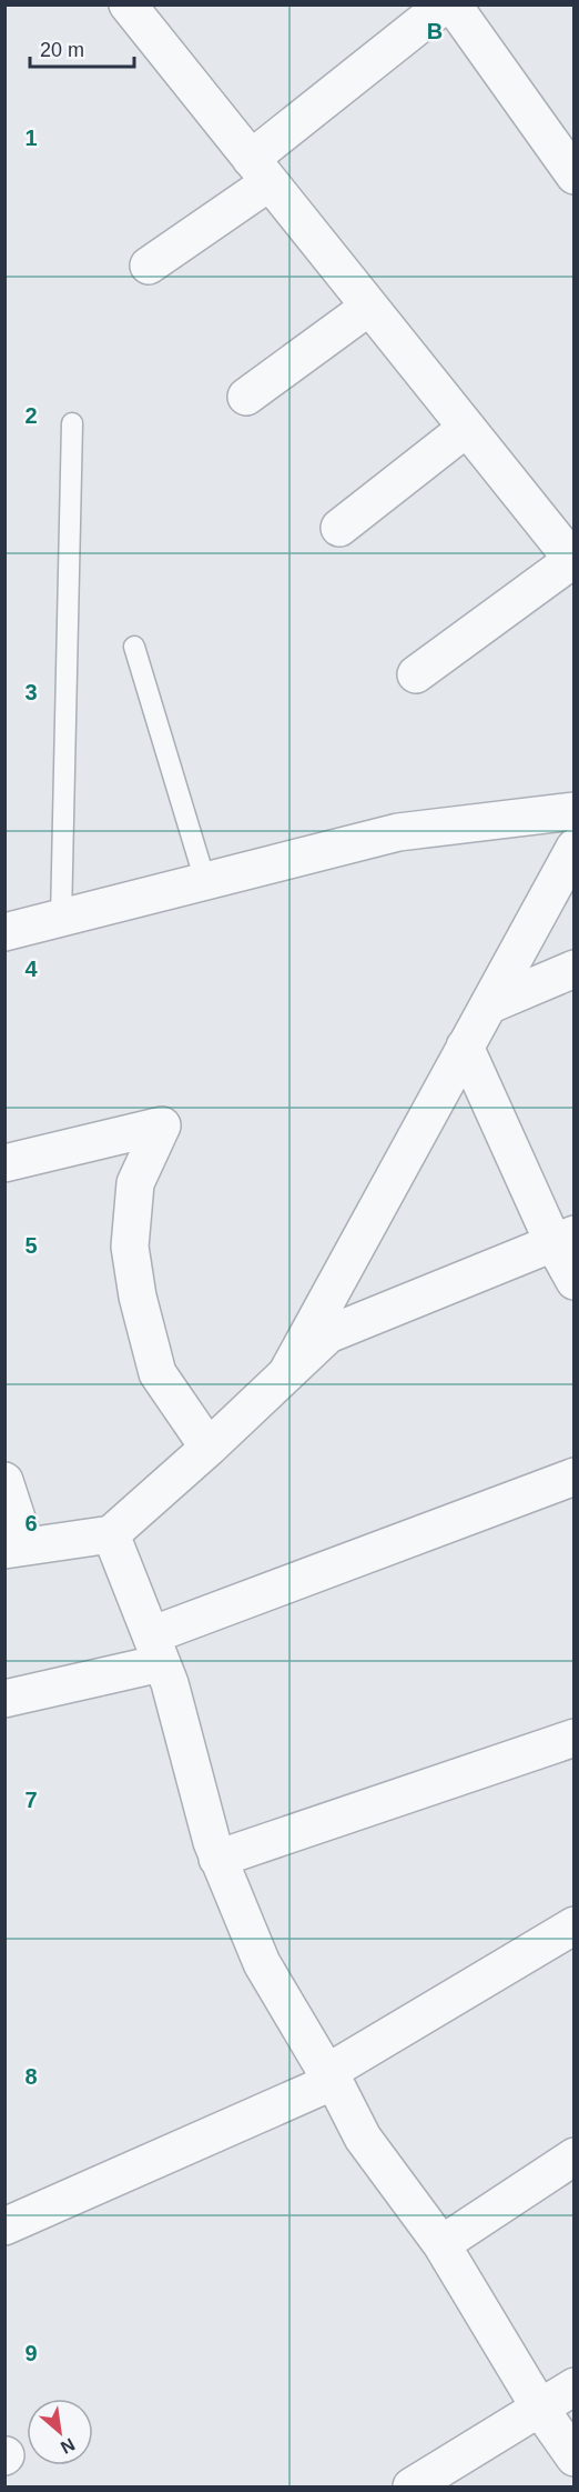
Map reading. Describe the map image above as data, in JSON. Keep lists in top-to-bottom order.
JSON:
{
  "scale_bar": "20 m",
  "north": "bottom right",
  "grid": {
    "columns": ["B"],
    "rows": [
      "1",
      "2",
      "3",
      "4",
      "5",
      "6",
      "7",
      "8",
      "9"
    ]
  }
}
